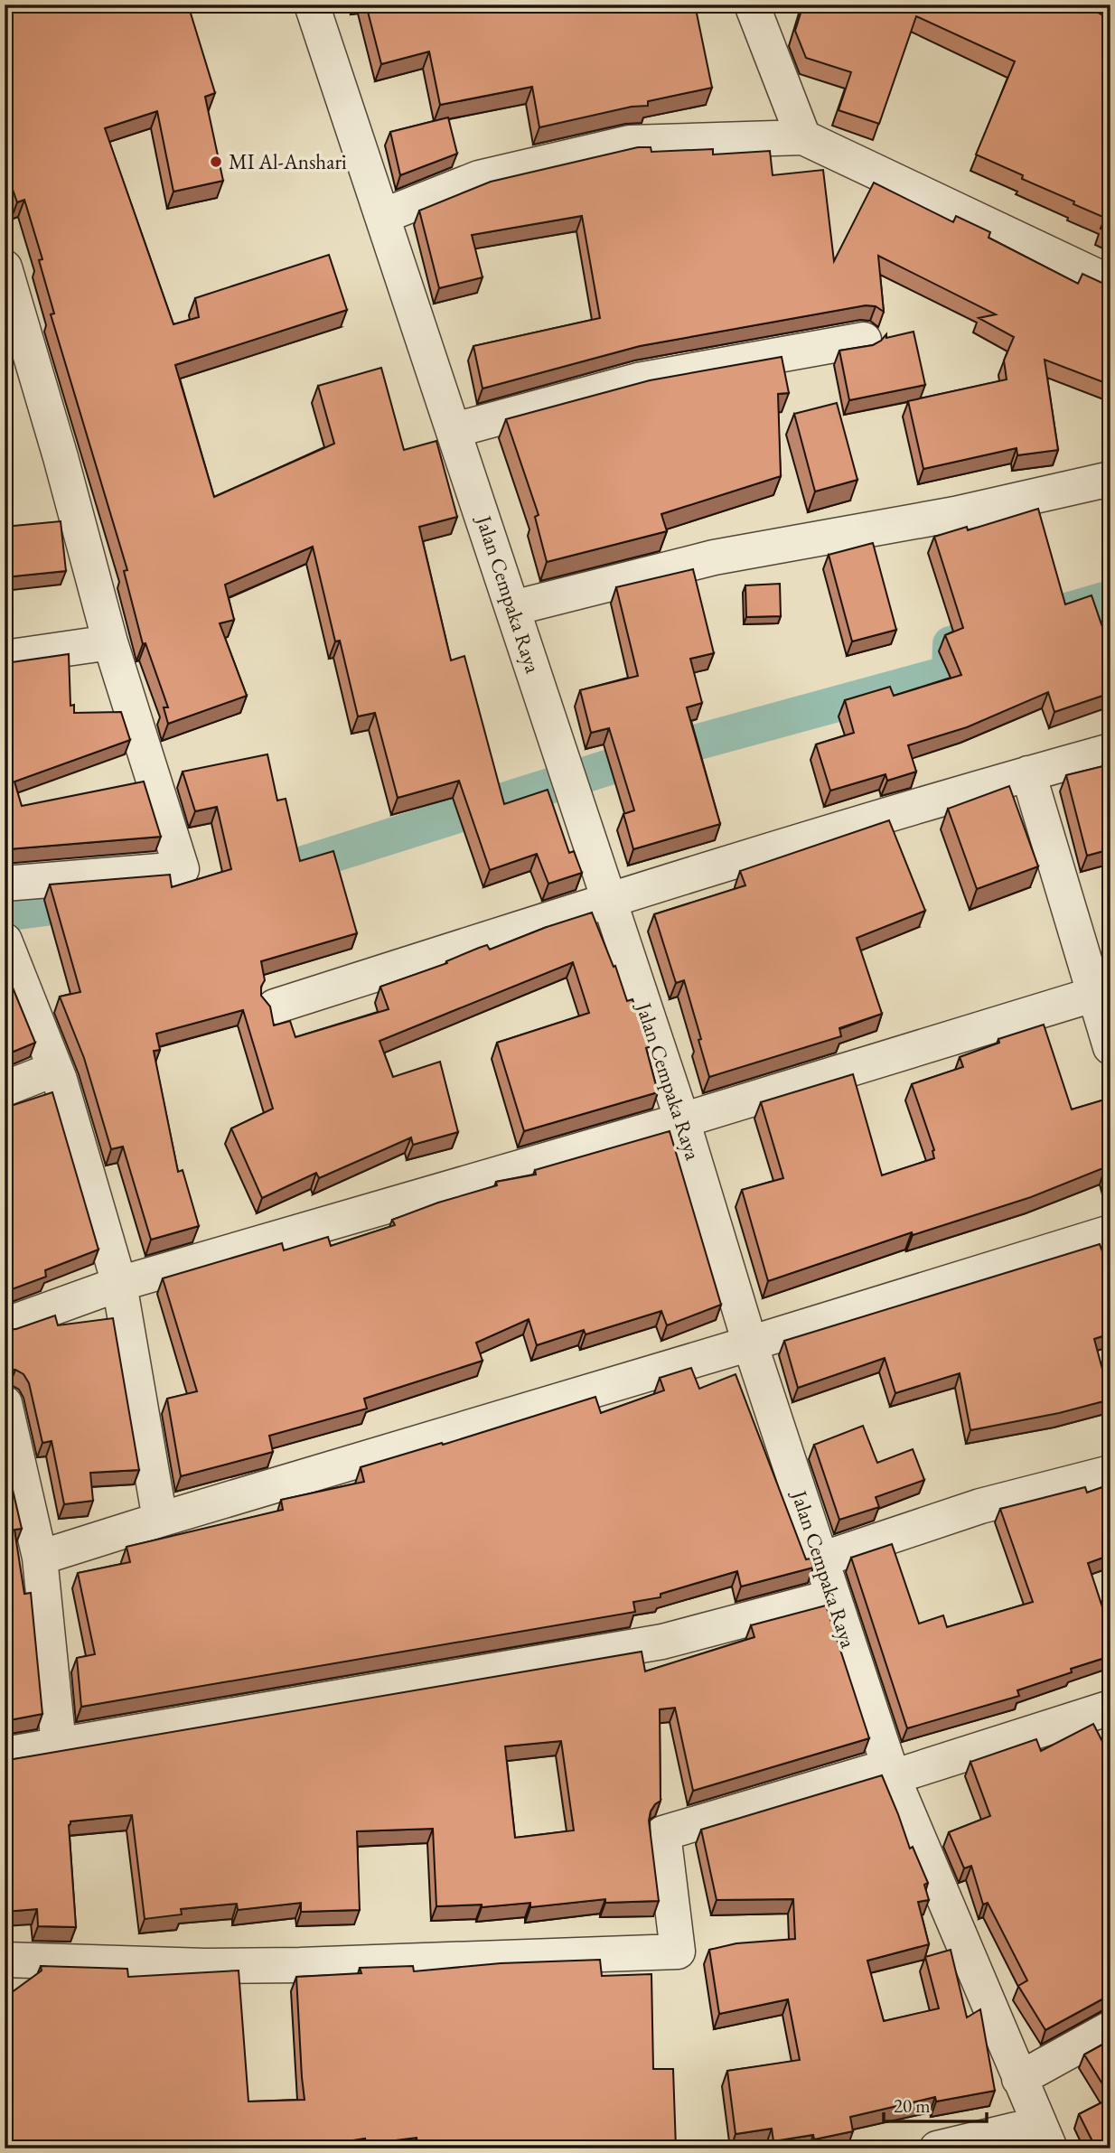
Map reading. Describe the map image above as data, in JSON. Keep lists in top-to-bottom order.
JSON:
{
  "streets": {
    "street": ["Jalan Cempaka Raya"]
  },
  "places": ["MI Al-Anshari"],
  "scale_bar": "20 m"
}
